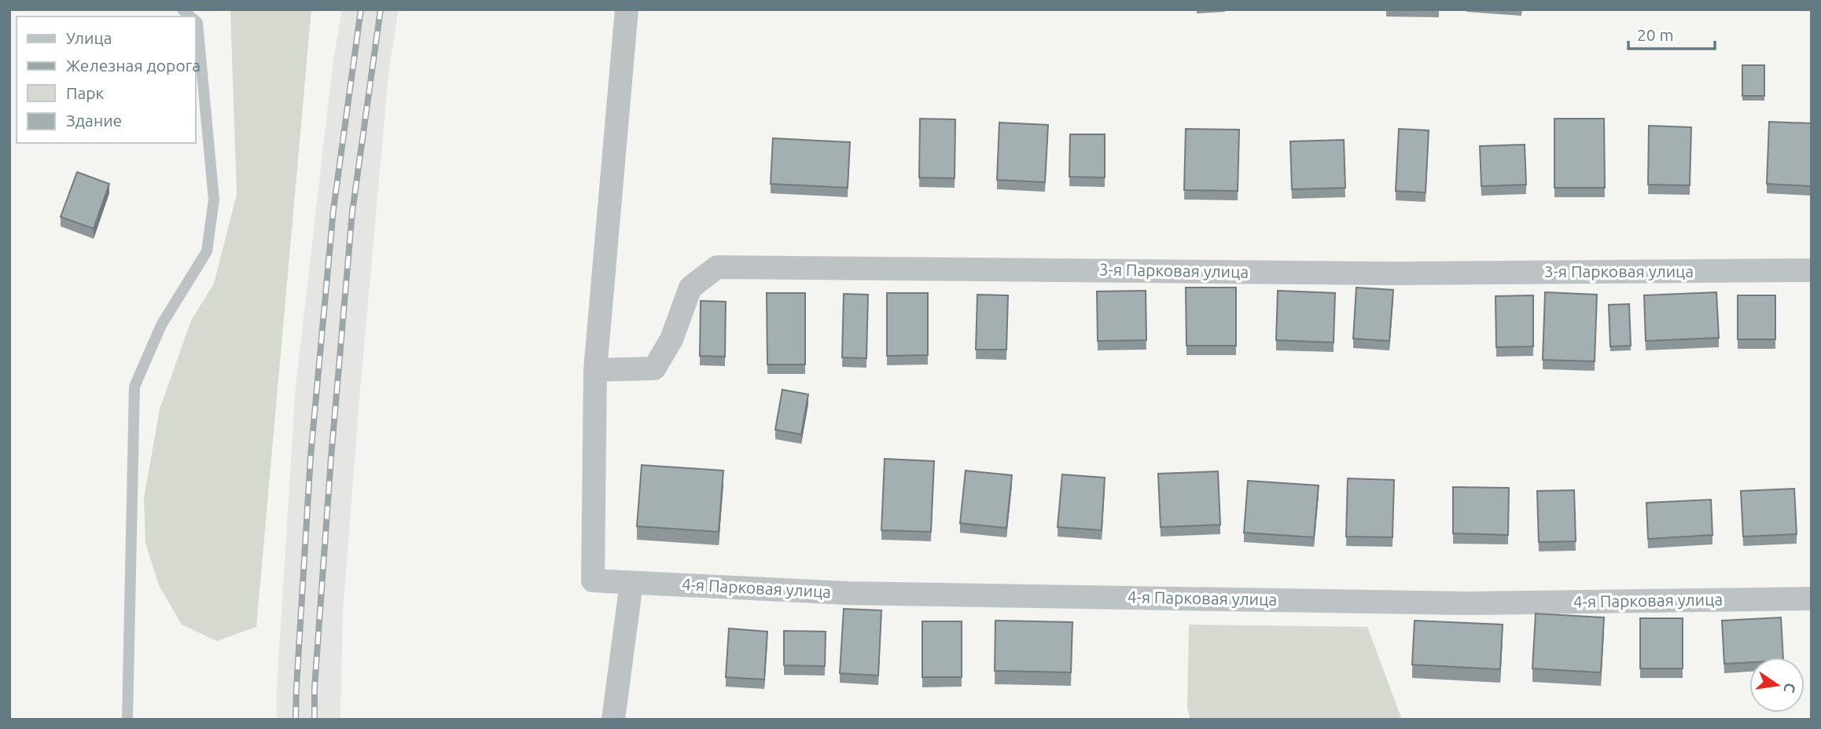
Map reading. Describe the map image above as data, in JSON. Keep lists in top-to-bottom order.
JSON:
{
  "streets": {
    "street": ["3-я Парковая улица", "4-я Парковая улица"]
  },
  "crossings": [
    ["3-я Парковая улица", "4-я Парковая улица"]
  ],
  "legend": [
    "Улица",
    "Железная дорога",
    "Парк",
    "Здание"
  ],
  "scale_bar": "20 m",
  "north": "right"
}
